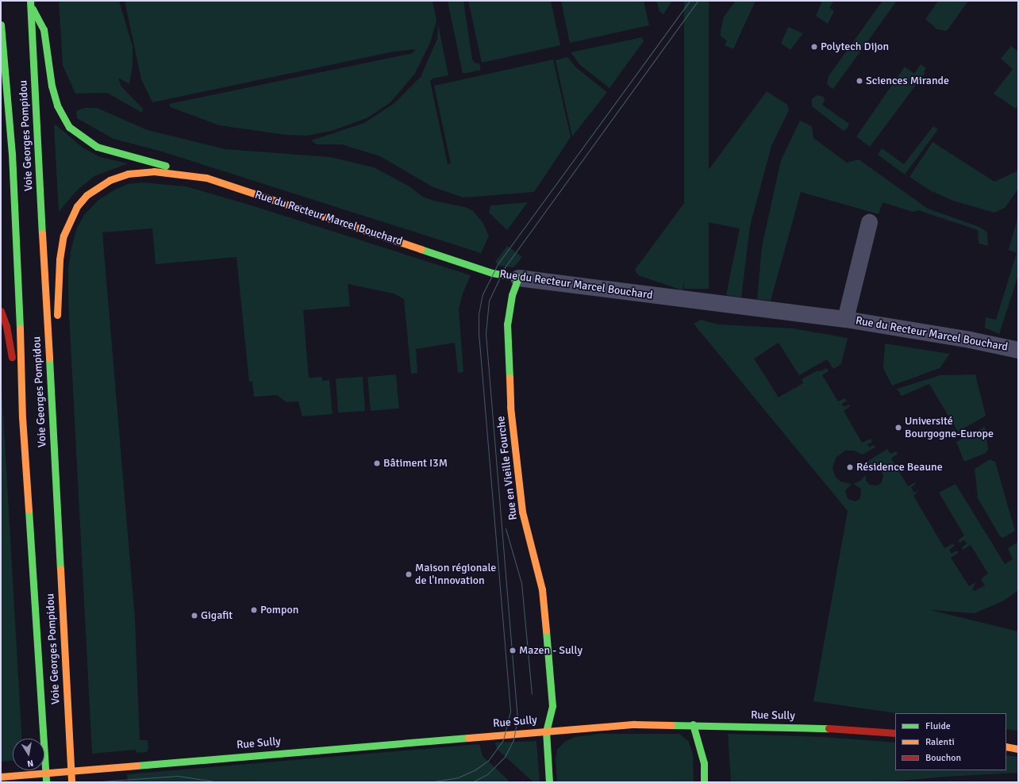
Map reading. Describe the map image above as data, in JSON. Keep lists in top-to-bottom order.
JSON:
{
  "streets": {
    "main road": [
      "Voie Georges Pompidou",
      "Rue du Recteur Marcel Bouchard",
      "Rue en Vieille Fourche",
      "Rue Sully"
    ]
  },
  "crossings": [
    ["Rue du Recteur Marcel Bouchard", "Rue en Vieille Fourche"],
    ["Rue en Vieille Fourche", "Rue Sully"]
  ],
  "places": [
    "Polytech Dijon",
    "Sciences Mirande",
    "Université Bourgogne-Europe",
    "Bâtiment I3M",
    "Résidence Beaune",
    "Maison régionale de l'Innovation",
    "Pompon",
    "Gigafit",
    "Mazen - Sully"
  ],
  "legend": ["Fluide", "Ralenti", "Bouchon"],
  "north": "bottom"
}
